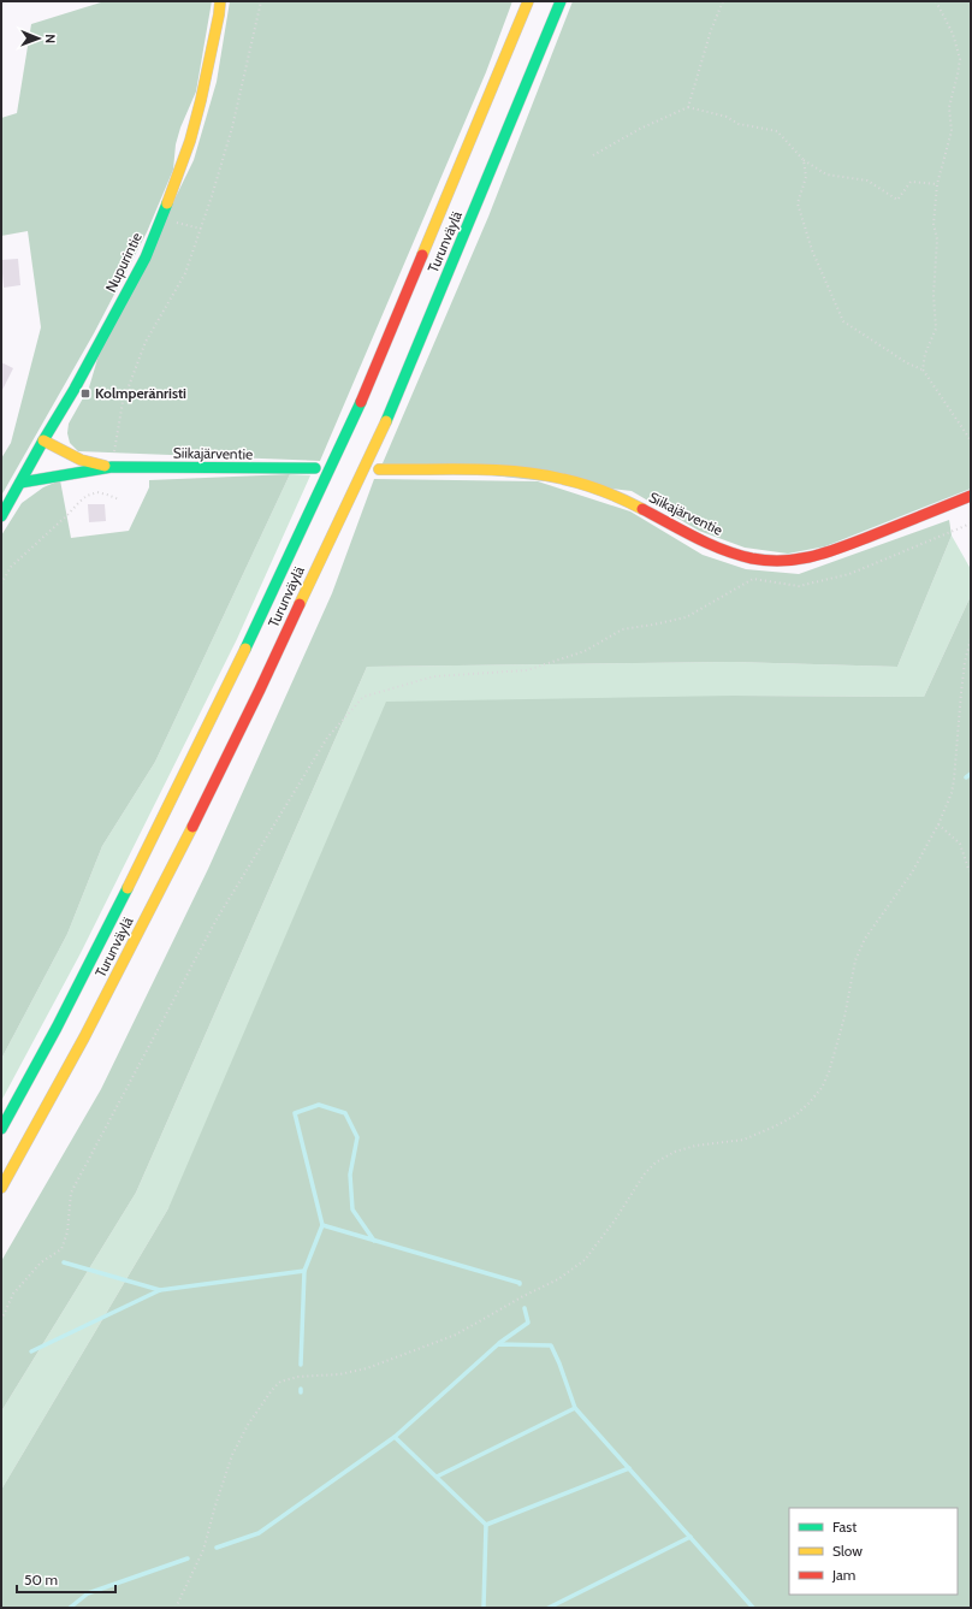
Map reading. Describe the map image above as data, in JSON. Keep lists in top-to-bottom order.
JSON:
{
  "streets": {
    "main road": ["Turunväylä", "Nupurintie", "Siikajärventie"]
  },
  "places": {
    "transit": ["Kolmperänristi"]
  },
  "legend": ["Fast", "Slow", "Jam"],
  "scale_bar": "50 m",
  "north": "right"
}
